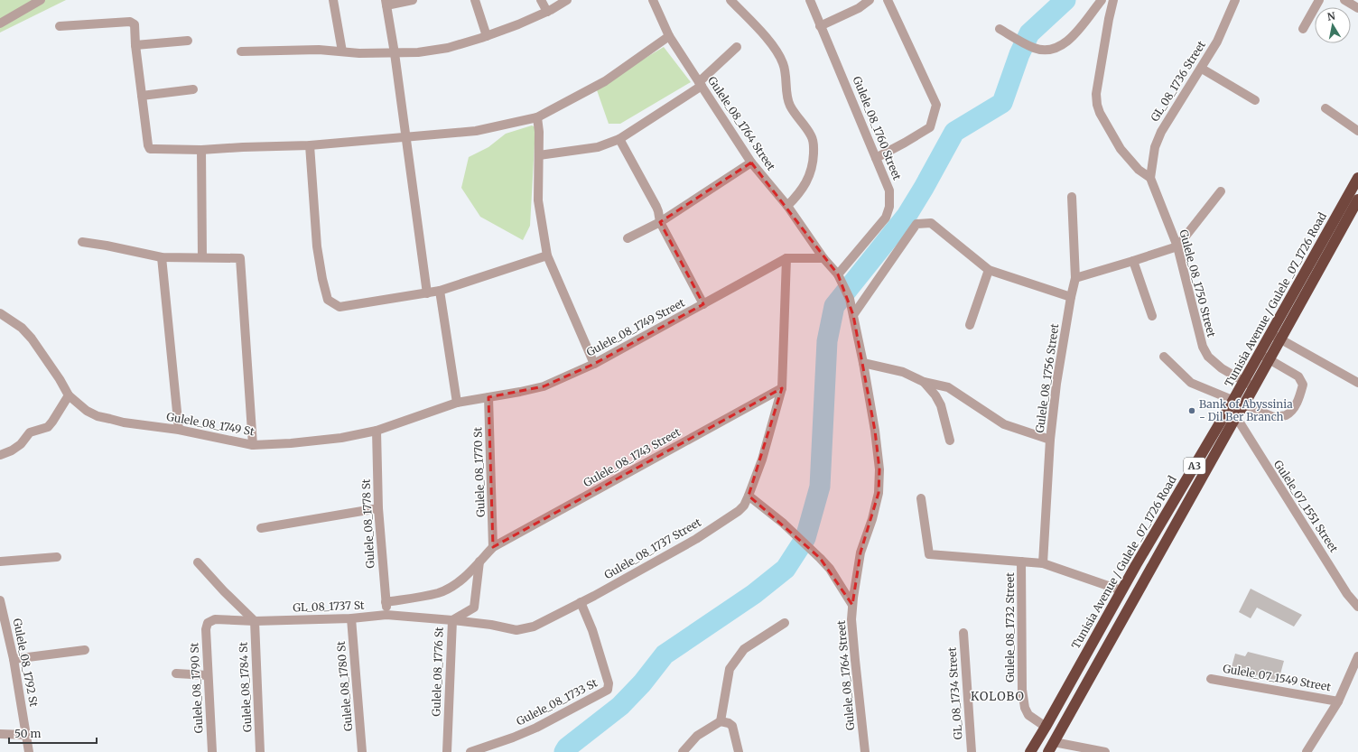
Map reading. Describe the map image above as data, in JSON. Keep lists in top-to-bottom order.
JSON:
{
  "streets": {
    "highway": ["Tunisia Avenue / Gulele _07_1726 Road", "A3"],
    "street": [
      "GL_08_1736 Street",
      "Gulele_08_1764 Street",
      "Gulele_08_1760 Street",
      "Gulele_08_1750 Street",
      "Gulele_08_1749 Street",
      "Gulele_08_1756 Street",
      "Gulele_08_1749 St",
      "Gulele_08_1743 Street",
      "Gulele_08_1770 St",
      "Gulele_07_1551 Street",
      "Gulele_08_1778 St",
      "Gulele_08_1737 Street",
      "GL_08_1737 St",
      "Gulele_08_1732 Street",
      "Gulele_08_1792 St",
      "Gulele_08_1776 St",
      "Gulele_07_1549 Street",
      "Gulele_08_1780 St",
      "Gulele_08_1784 St",
      "Gulele_08_1790 St",
      "GL_08_1734 Street",
      "Gulele_08_1733 St"
    ]
  },
  "crossings": [
    ["GL_08_1736 Street", "Gulele_08_1750 Street"],
    ["Gulele_08_1764 Street", "Gulele_08_1760 Street"],
    ["Gulele_08_1750 Street", "Tunisia Avenue / Gulele _07_1726 Road"],
    ["Tunisia Avenue / Gulele _07_1726 Road", "Gulele_07_1551 Street"],
    ["Tunisia Avenue / Gulele _07_1726 Road", "Gulele_08_1732 Street"],
    ["Gulele_08_1749 Street", "Gulele_08_1749 St"],
    ["Gulele_08_1749 Street", "Gulele_08_1770 St"],
    ["Gulele_08_1749 Street", "Gulele_08_1737 Street"],
    ["Gulele_08_1749 St", "Gulele_08_1770 St"],
    ["Gulele_08_1749 St", "Gulele_08_1778 St"],
    ["Gulele_08_1743 Street", "Gulele_08_1770 St"],
    ["Gulele_08_1743 Street", "Gulele_08_1778 St"],
    ["Gulele_08_1743 Street", "Gulele_08_1737 Street"],
    ["Gulele_08_1743 Street", "Gulele_08_1776 St"],
    ["Gulele_08_1778 St", "GL_08_1737 St"],
    ["Gulele_08_1737 Street", "GL_08_1737 St"],
    ["Gulele_08_1737 Street", "Gulele_08_1776 St"],
    ["Gulele_08_1737 Street", "Gulele_08_1733 St"],
    ["GL_08_1737 St", "Gulele_08_1776 St"],
    ["GL_08_1737 St", "Gulele_08_1780 St"],
    ["GL_08_1737 St", "Gulele_08_1784 St"],
    ["GL_08_1737 St", "Gulele_08_1790 St"]
  ],
  "districts": ["KOLOBO"],
  "places": ["Bank of Abyssinia - Dil Ber Branch"],
  "scale_bar": "50 m",
  "north": "top"
}
